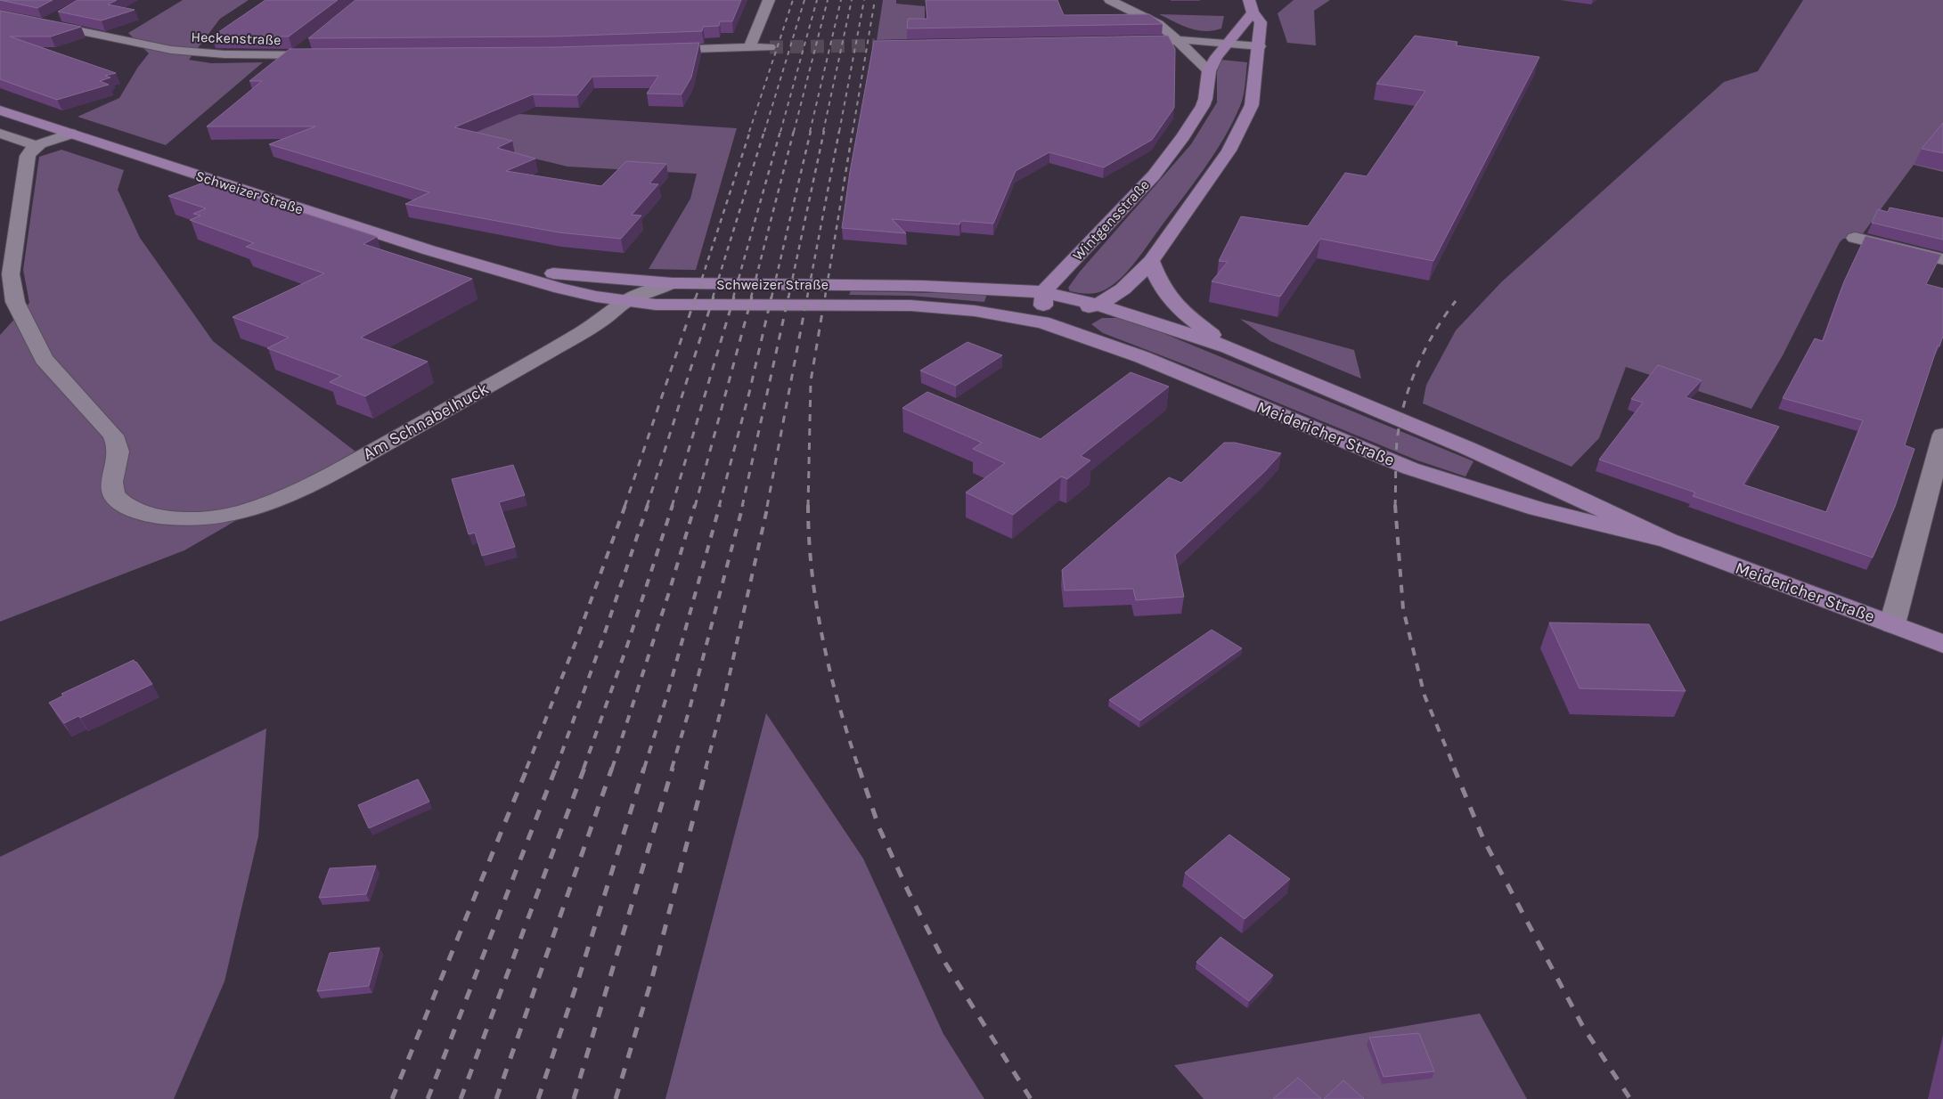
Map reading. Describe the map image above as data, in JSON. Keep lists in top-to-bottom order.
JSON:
{
  "streets": {
    "main road": ["Schweizer Straße", "Wintgensstraße", "Meidericher Straße"],
    "street": ["Heckenstraße", "Am Schnabelhuck"]
  },
  "crossings": [
    ["Schweizer Straße", "Wintgensstraße"],
    ["Schweizer Straße", "Am Schnabelhuck"],
    ["Schweizer Straße", "Meidericher Straße"],
    ["Wintgensstraße", "Meidericher Straße"]
  ]
}
